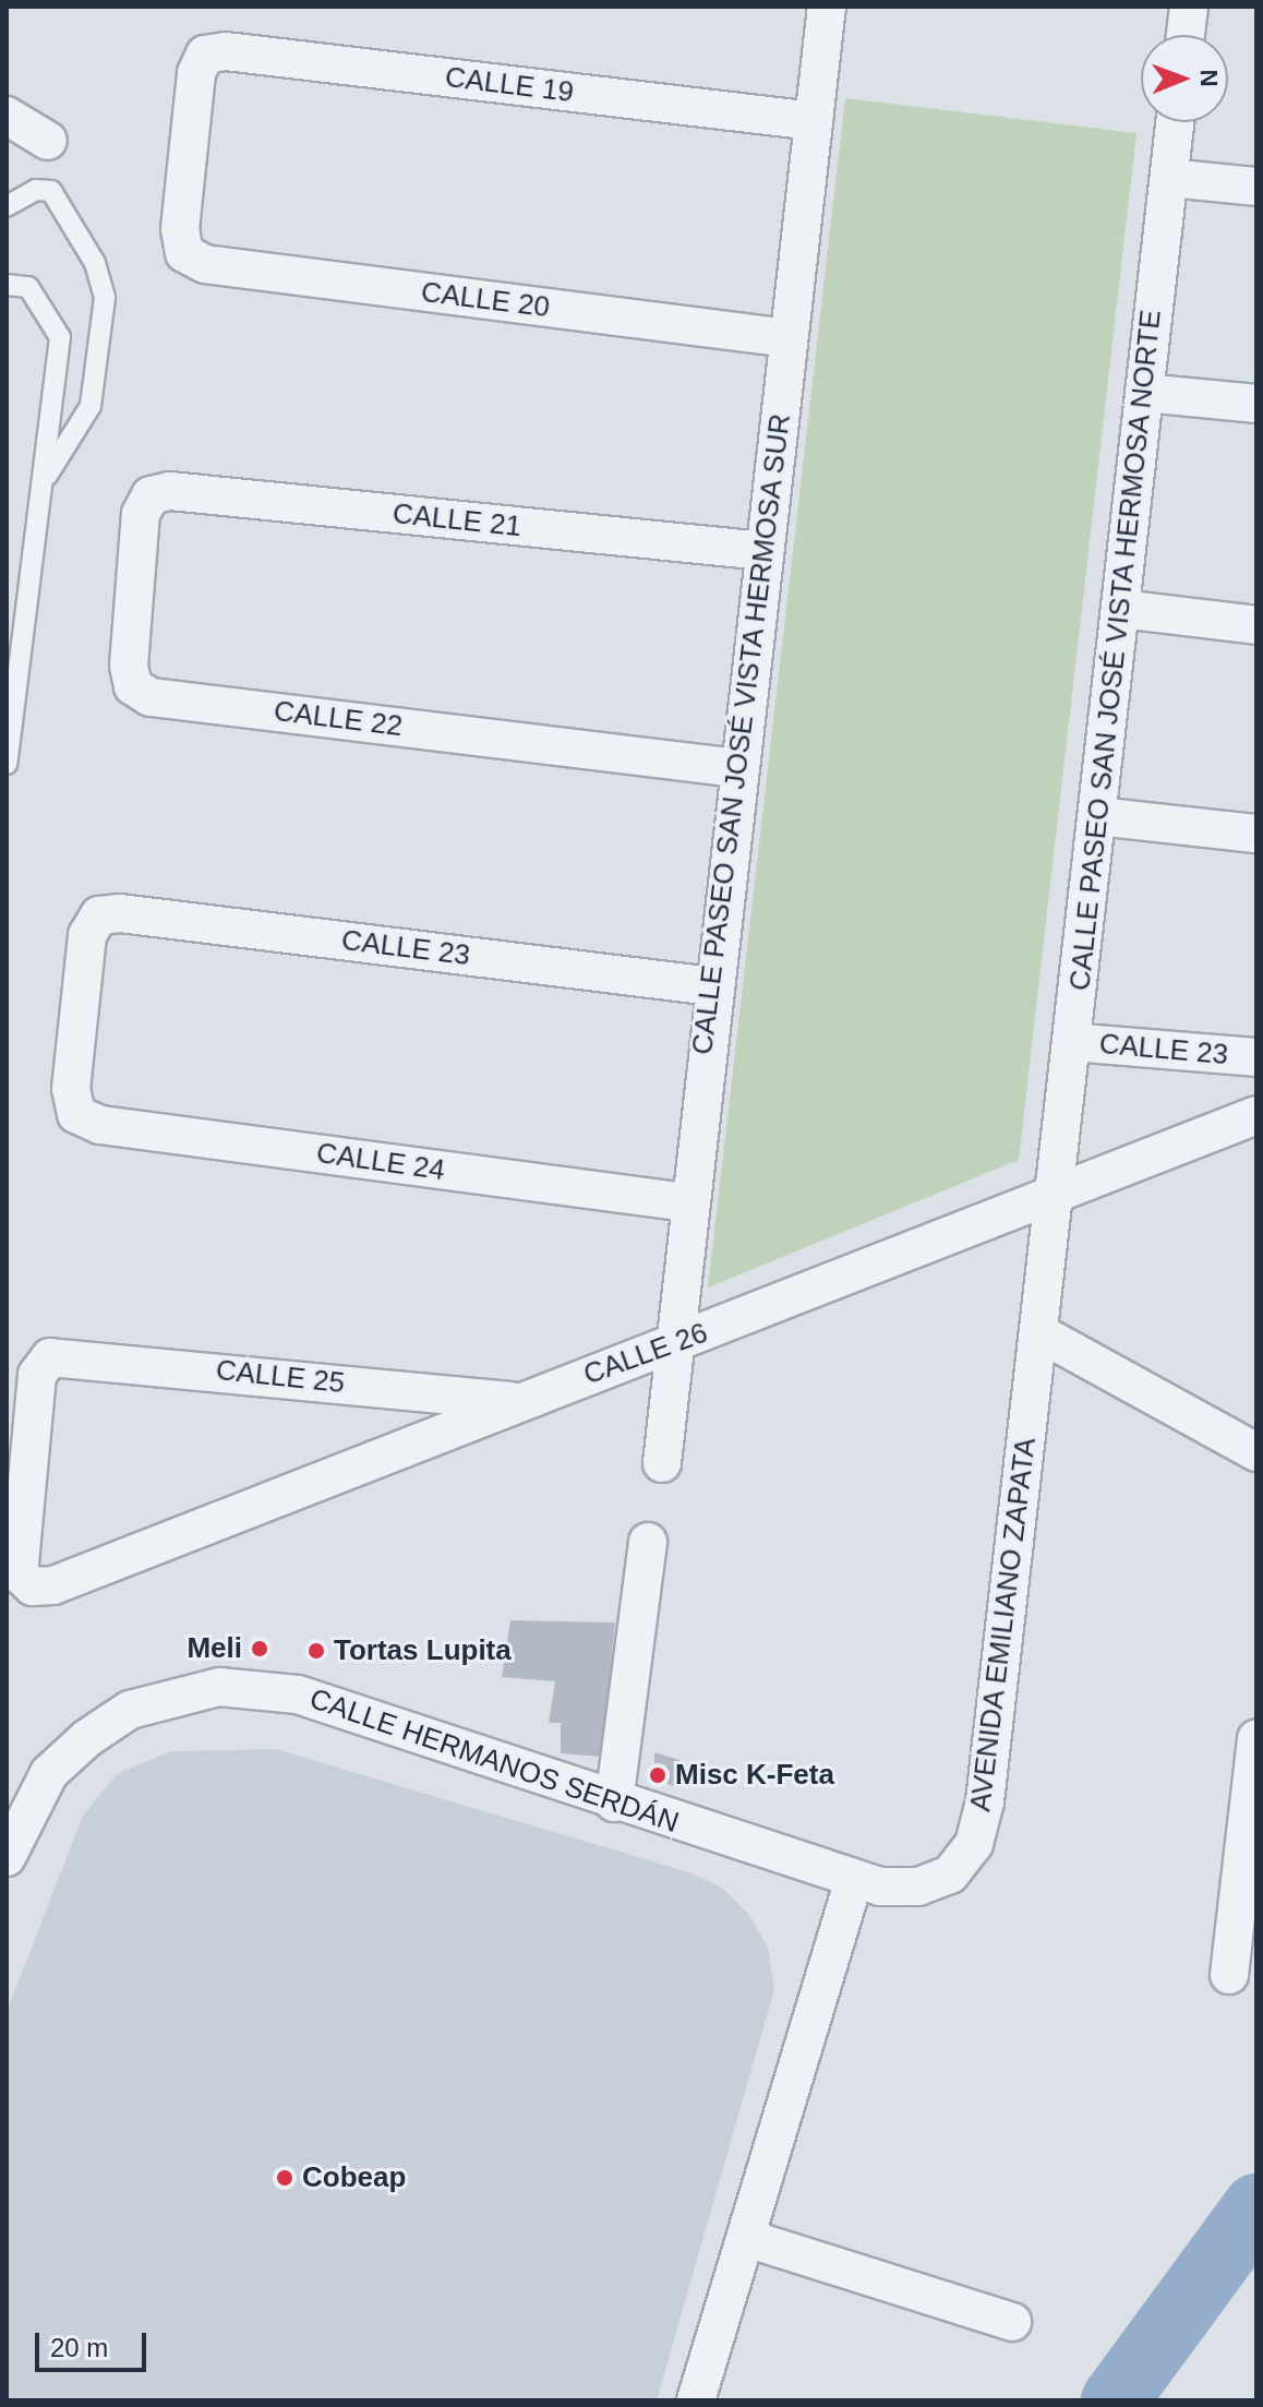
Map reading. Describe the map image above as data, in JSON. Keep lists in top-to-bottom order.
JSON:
{
  "streets": {
    "street": [
      "CALLE 19",
      "CALLE 20",
      "CALLE 21",
      "CALLE PASEO SAN JOSÉ VISTA HERMOSA NORTE",
      "CALLE 22",
      "CALLE PASEO SAN JOSÉ VISTA HERMOSA SUR",
      "CALLE 23",
      "CALLE 24",
      "CALLE 26",
      "CALLE 25",
      "AVENIDA EMILIANO ZAPATA",
      "CALLE HERMANOS SERDÁN"
    ]
  },
  "crossings": [
    ["CALLE 19", "CALLE 20"],
    ["CALLE 19", "CALLE PASEO SAN JOSÉ VISTA HERMOSA SUR"],
    ["CALLE 20", "CALLE PASEO SAN JOSÉ VISTA HERMOSA SUR"],
    ["CALLE 21", "CALLE 22"],
    ["CALLE 21", "CALLE PASEO SAN JOSÉ VISTA HERMOSA SUR"],
    ["CALLE PASEO SAN JOSÉ VISTA HERMOSA NORTE", "CALLE 23"],
    ["CALLE PASEO SAN JOSÉ VISTA HERMOSA NORTE", "CALLE 26"],
    ["CALLE PASEO SAN JOSÉ VISTA HERMOSA NORTE", "AVENIDA EMILIANO ZAPATA"],
    ["CALLE 22", "CALLE PASEO SAN JOSÉ VISTA HERMOSA SUR"],
    ["CALLE PASEO SAN JOSÉ VISTA HERMOSA SUR", "CALLE 23"],
    ["CALLE PASEO SAN JOSÉ VISTA HERMOSA SUR", "CALLE 24"],
    ["CALLE PASEO SAN JOSÉ VISTA HERMOSA SUR", "CALLE 26"],
    ["CALLE 23", "CALLE 24"],
    ["CALLE 26", "CALLE 25"],
    ["CALLE 26", "AVENIDA EMILIANO ZAPATA"],
    ["AVENIDA EMILIANO ZAPATA", "CALLE HERMANOS SERDÁN"]
  ],
  "places": [
    "Meli",
    "Tortas Lupita",
    "Misc K-Feta",
    "Cobeap"
  ],
  "scale_bar": "20 m",
  "north": "right"
}
